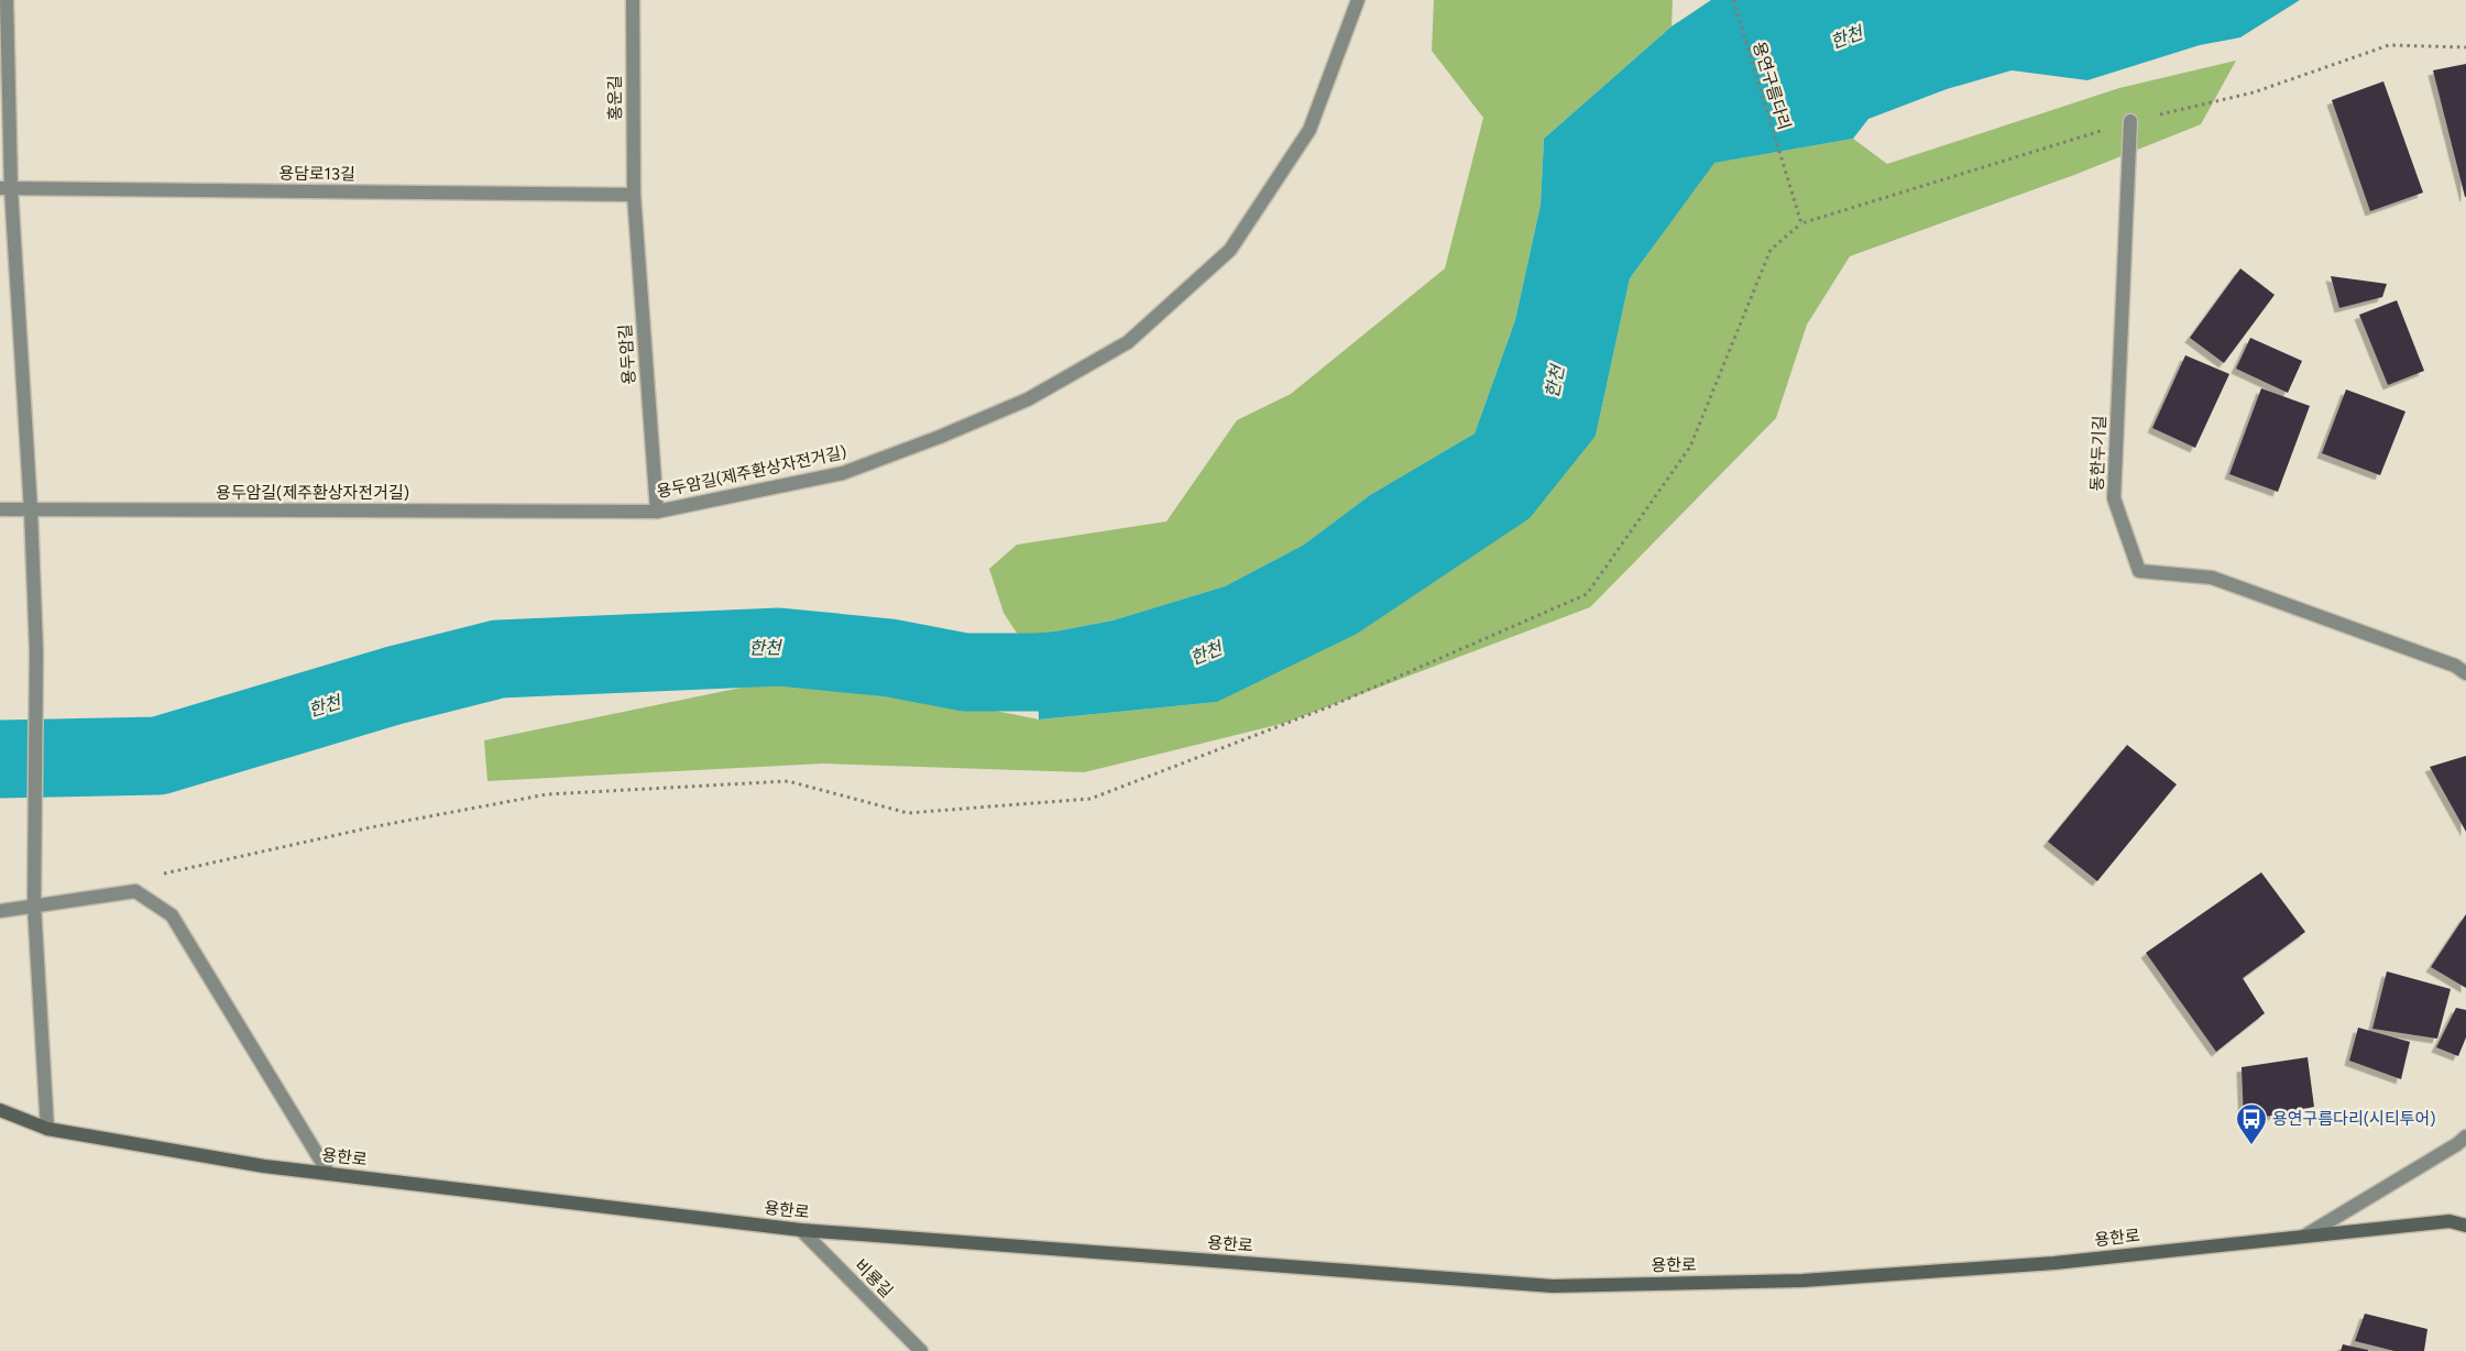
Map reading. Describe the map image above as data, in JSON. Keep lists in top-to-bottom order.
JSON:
{
  "streets": {
    "main road": ["용한로"],
    "street": [
      "홍운길",
      "용담로13길",
      "용두암길",
      "동한두기길",
      "용두암길(제주환상자전거길)",
      "비룡길"
    ],
    "path": ["용연구름다리"]
  },
  "crossings": [
    ["홍운길", "용담로13길"],
    ["홍운길", "용두암길"],
    ["용담로13길", "용두암길"],
    ["용두암길", "용두암길(제주환상자전거길)"],
    ["용한로", "비룡길"]
  ],
  "water": ["한천"],
  "places": {
    "bus stop": ["용연구름다리(시티투어)"]
  }
}
